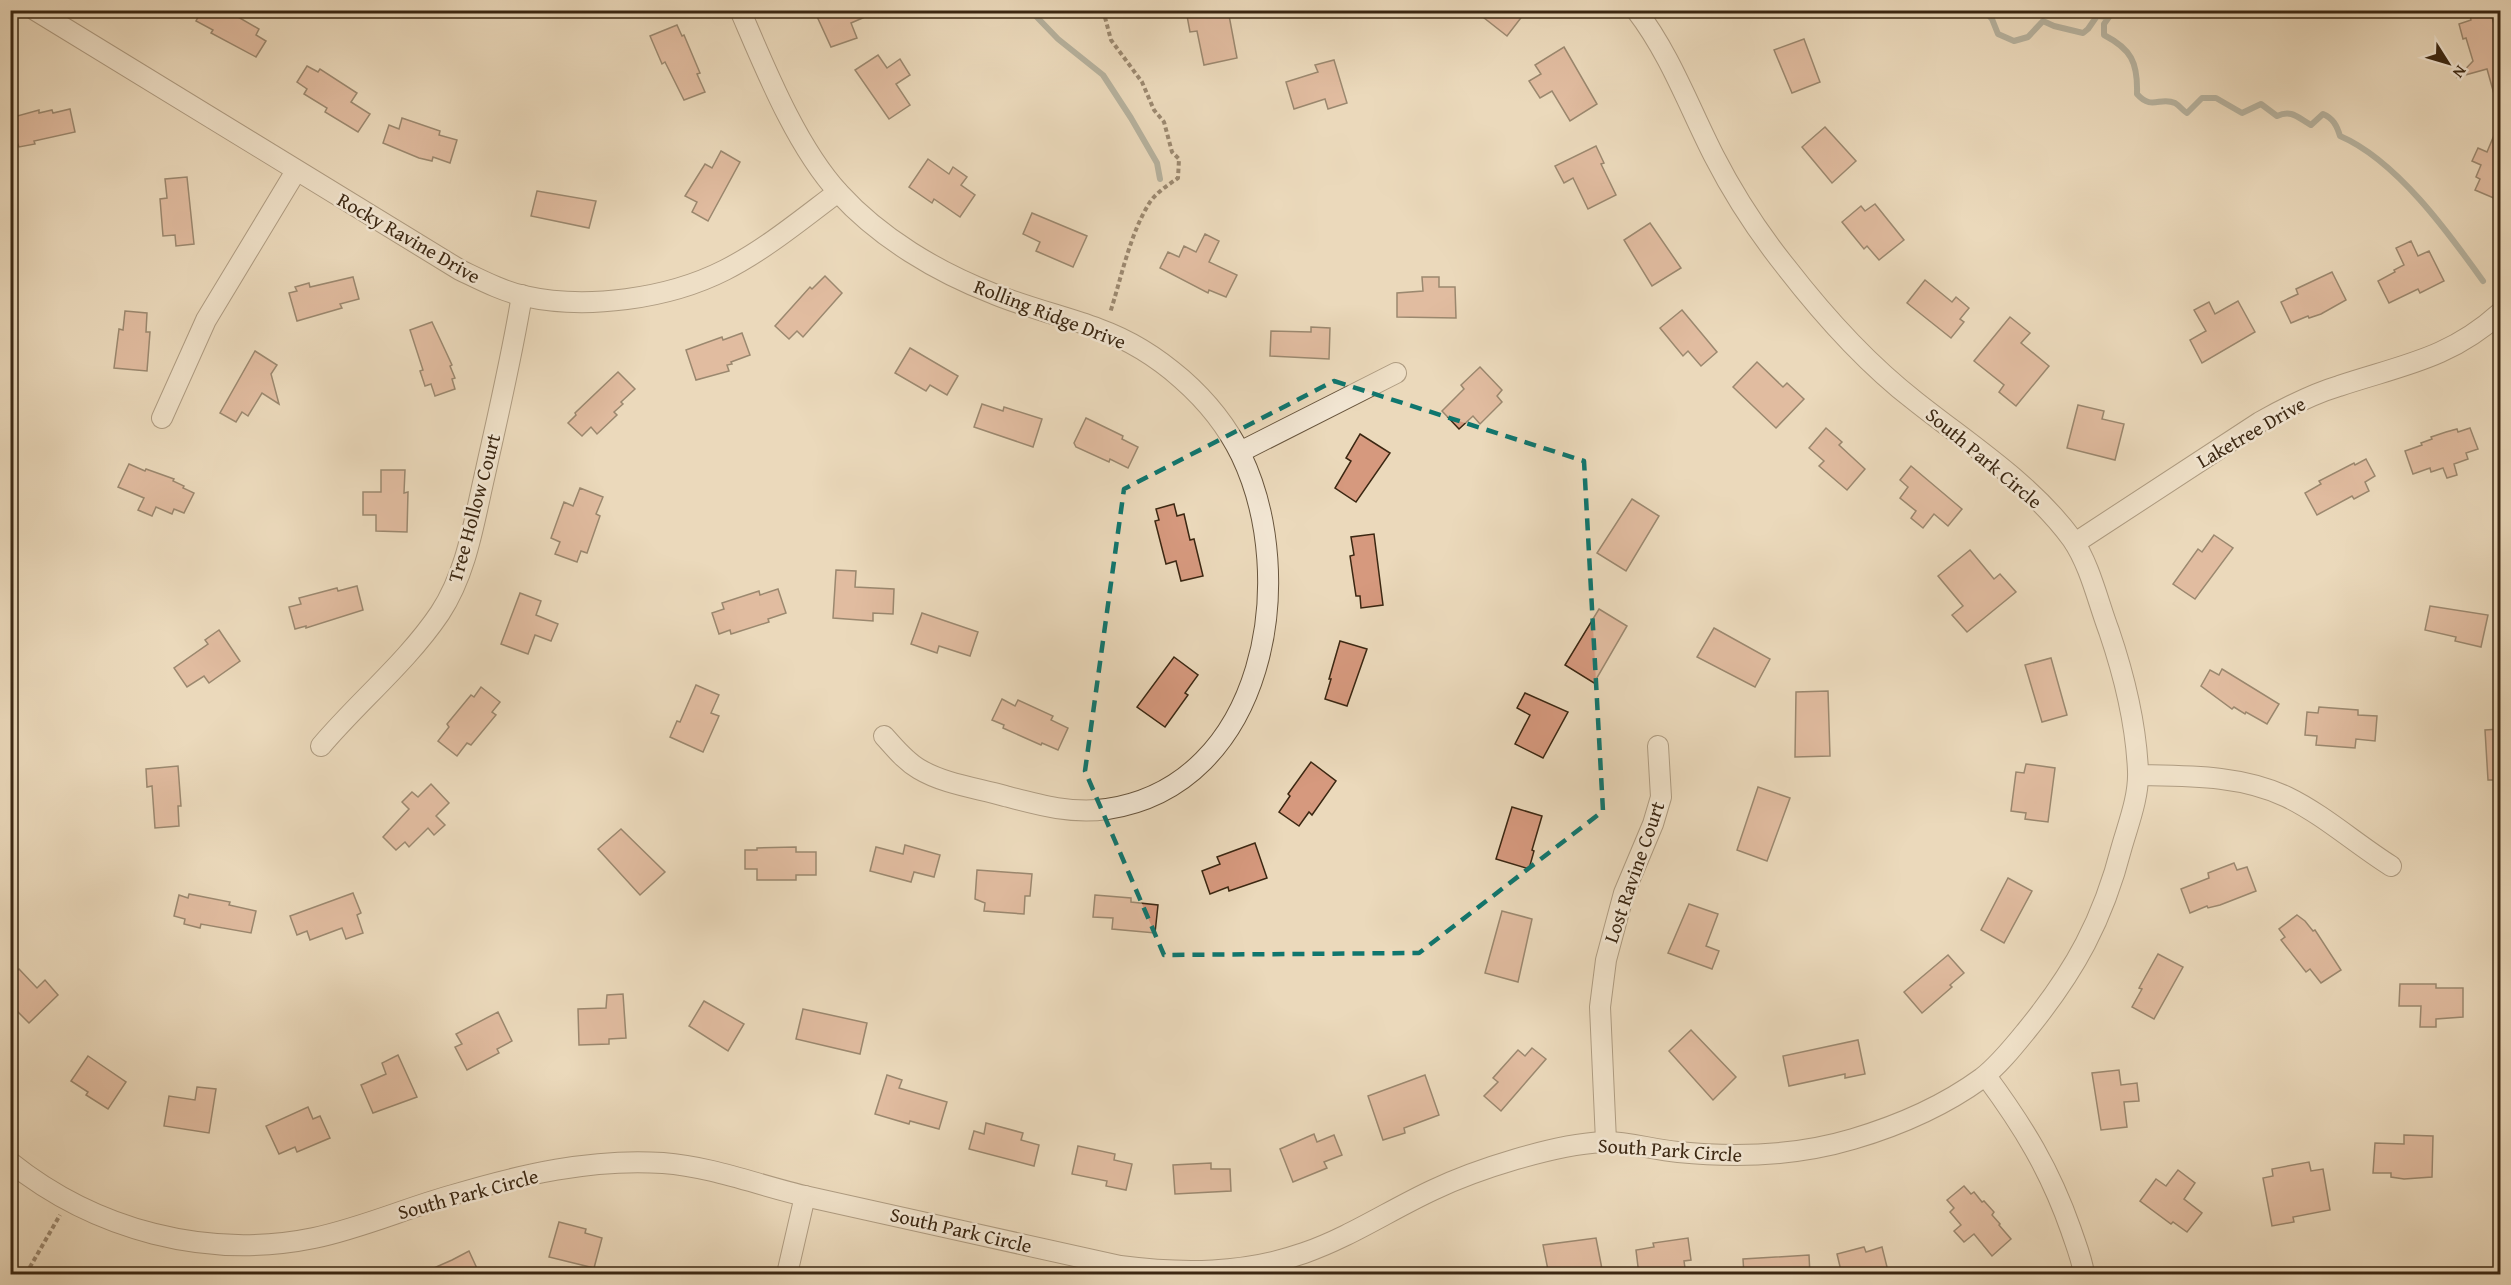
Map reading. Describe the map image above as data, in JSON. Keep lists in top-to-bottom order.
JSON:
{
  "streets": {
    "street": [
      "Rocky Ravine Drive",
      "Rolling Ridge Drive",
      "Laketree Drive",
      "South Park Circle",
      "Tree Hollow Court",
      "Lost Ravine Court"
    ]
  },
  "crossings": [
    ["Rocky Ravine Drive", "Rolling Ridge Drive"],
    ["Rocky Ravine Drive", "Tree Hollow Court"],
    ["Laketree Drive", "South Park Circle"],
    ["South Park Circle", "Lost Ravine Court"]
  ],
  "north": "bottom right"
}
